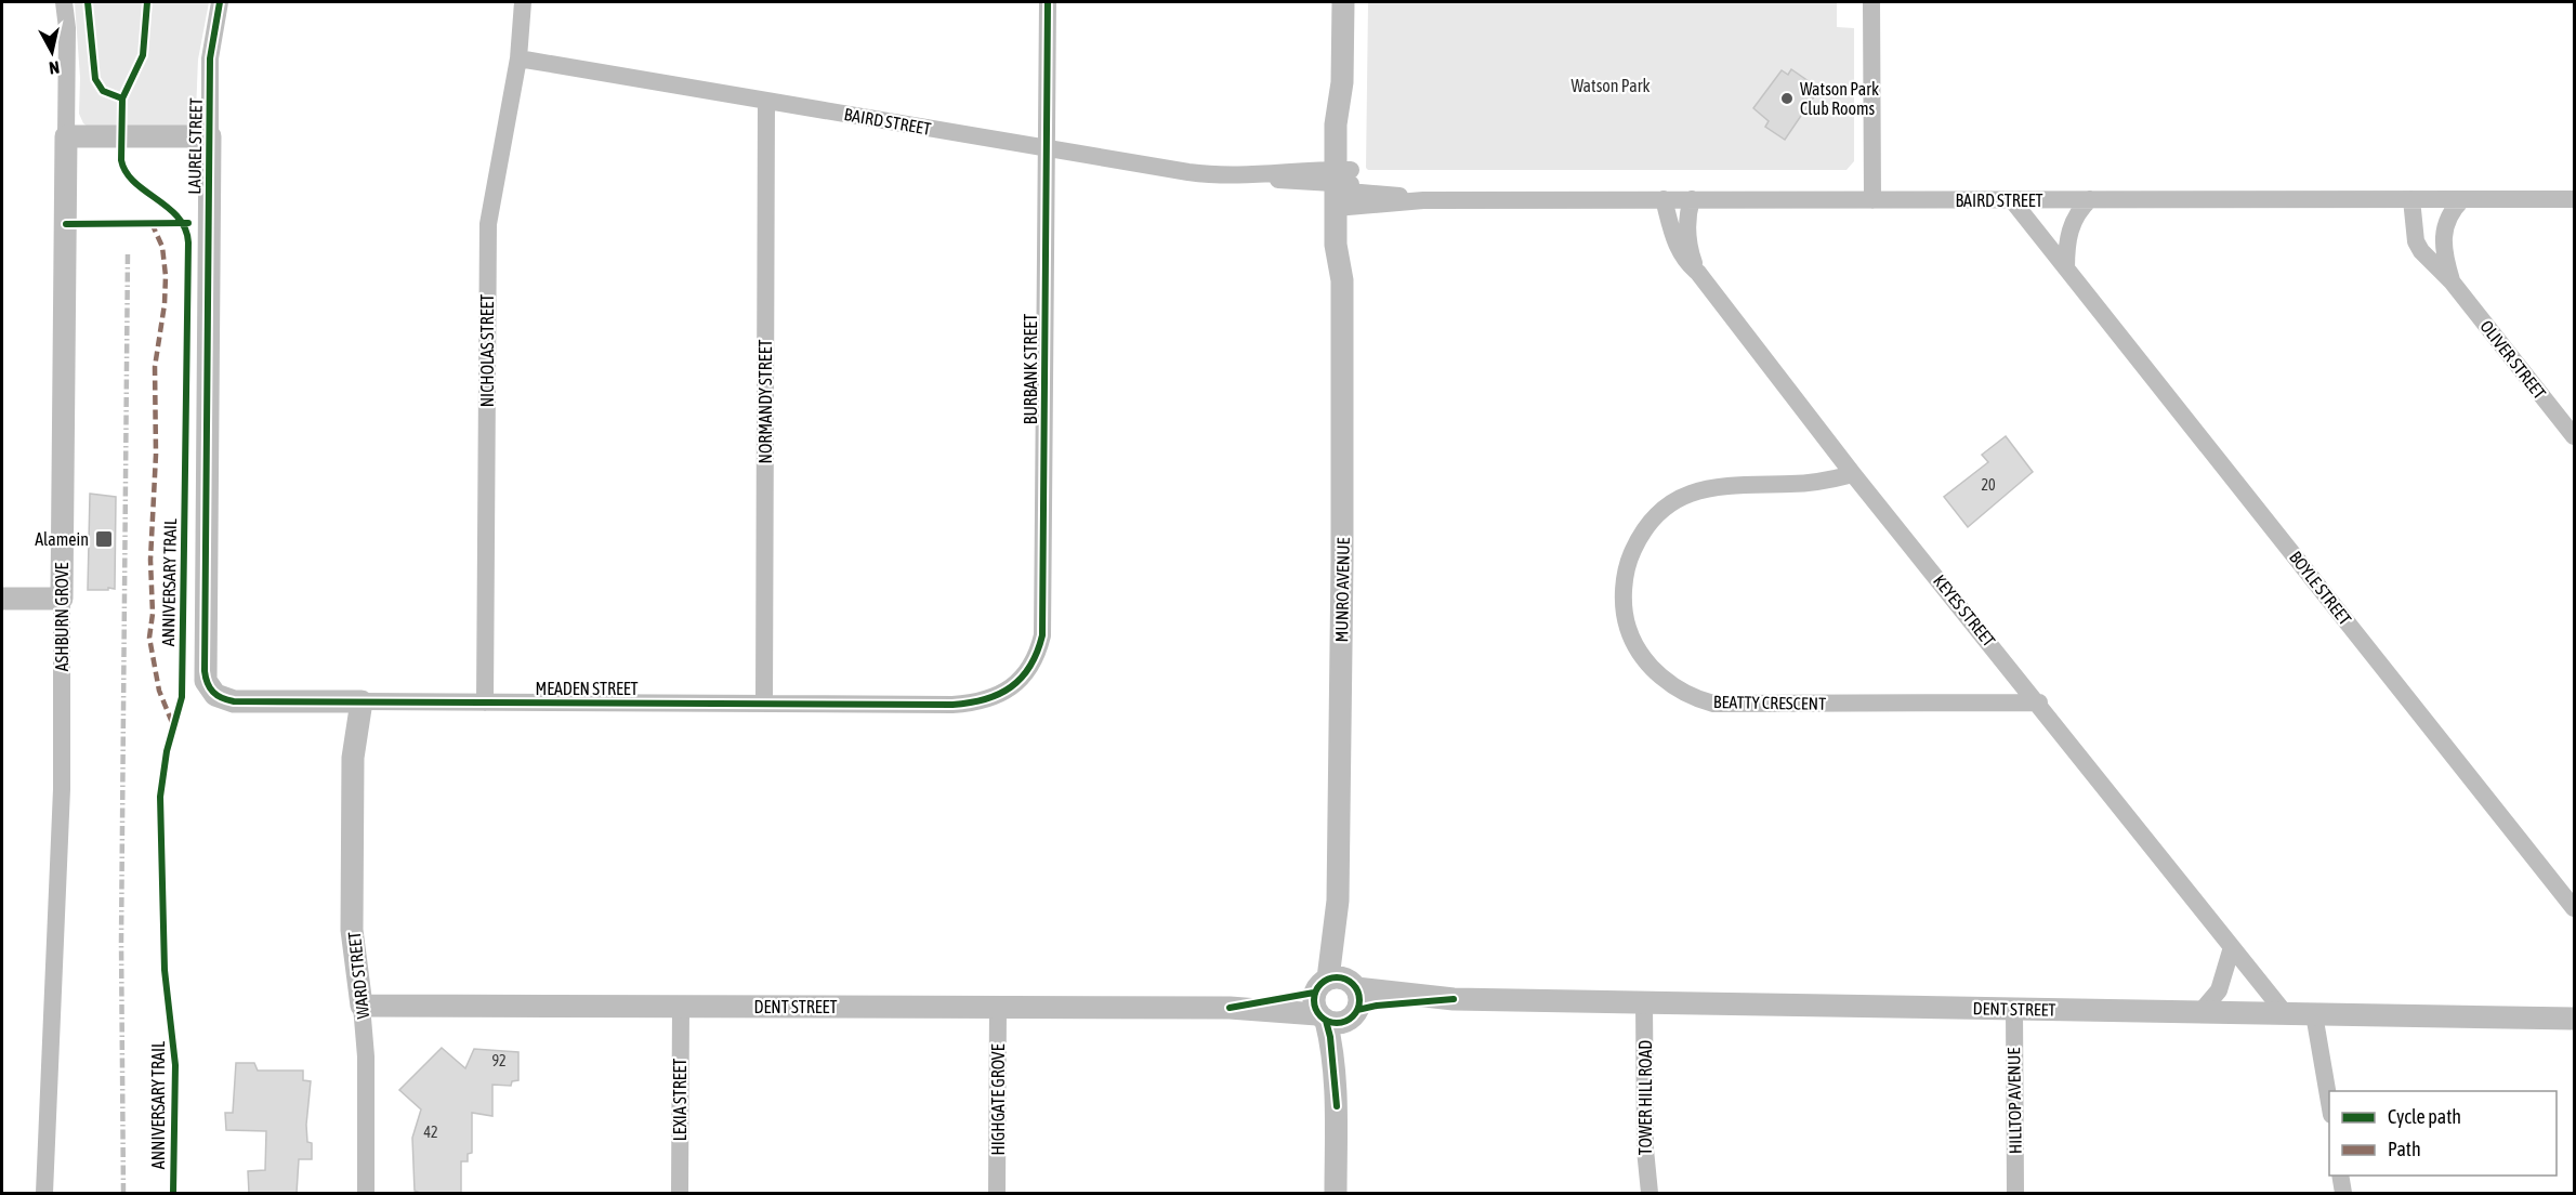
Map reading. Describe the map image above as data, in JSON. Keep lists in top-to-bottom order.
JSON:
{
  "streets": {
    "street": [
      "BAIRD STREET",
      "LAUREL STREET",
      "NICHOLAS STREET",
      "OLIVER STREET",
      "BURBANK STREET",
      "NORMANDY STREET",
      "BOYLE STREET",
      "MUNRO AVENUE",
      "KEYES STREET",
      "ASHBURN GROVE",
      "MEADEN STREET",
      "BEATTY CRESCENT",
      "WARD STREET",
      "DENT STREET",
      "TOWER HILL ROAD",
      "LEXIA STREET",
      "HIGHGATE GROVE",
      "HILLTOP AVENUE"
    ],
    "cycle path": ["ANNIVERSARY TRAIL"]
  },
  "crossings": [
    ["BAIRD STREET", "NICHOLAS STREET"],
    ["BAIRD STREET", "OLIVER STREET"],
    ["BAIRD STREET", "BURBANK STREET"],
    ["BAIRD STREET", "NORMANDY STREET"],
    ["BAIRD STREET", "BOYLE STREET"],
    ["BAIRD STREET", "MUNRO AVENUE"],
    ["BAIRD STREET", "KEYES STREET"],
    ["LAUREL STREET", "ASHBURN GROVE"],
    ["LAUREL STREET", "MEADEN STREET"],
    ["NICHOLAS STREET", "MEADEN STREET"],
    ["BURBANK STREET", "MEADEN STREET"],
    ["NORMANDY STREET", "MEADEN STREET"],
    ["MUNRO AVENUE", "DENT STREET"],
    ["KEYES STREET", "BEATTY CRESCENT"],
    ["KEYES STREET", "DENT STREET"],
    ["MEADEN STREET", "WARD STREET"],
    ["WARD STREET", "DENT STREET"],
    ["DENT STREET", "TOWER HILL ROAD"],
    ["DENT STREET", "LEXIA STREET"],
    ["DENT STREET", "HIGHGATE GROVE"],
    ["DENT STREET", "HILLTOP AVENUE"]
  ],
  "parks": ["Watson Park"],
  "places": {
    "other": ["Watson Park Club Rooms"],
    "transit": ["Alamein"]
  },
  "house_numbers": ["20", "92", "42"],
  "legend": ["Cycle path", "Path"],
  "north": "bottom"
}
